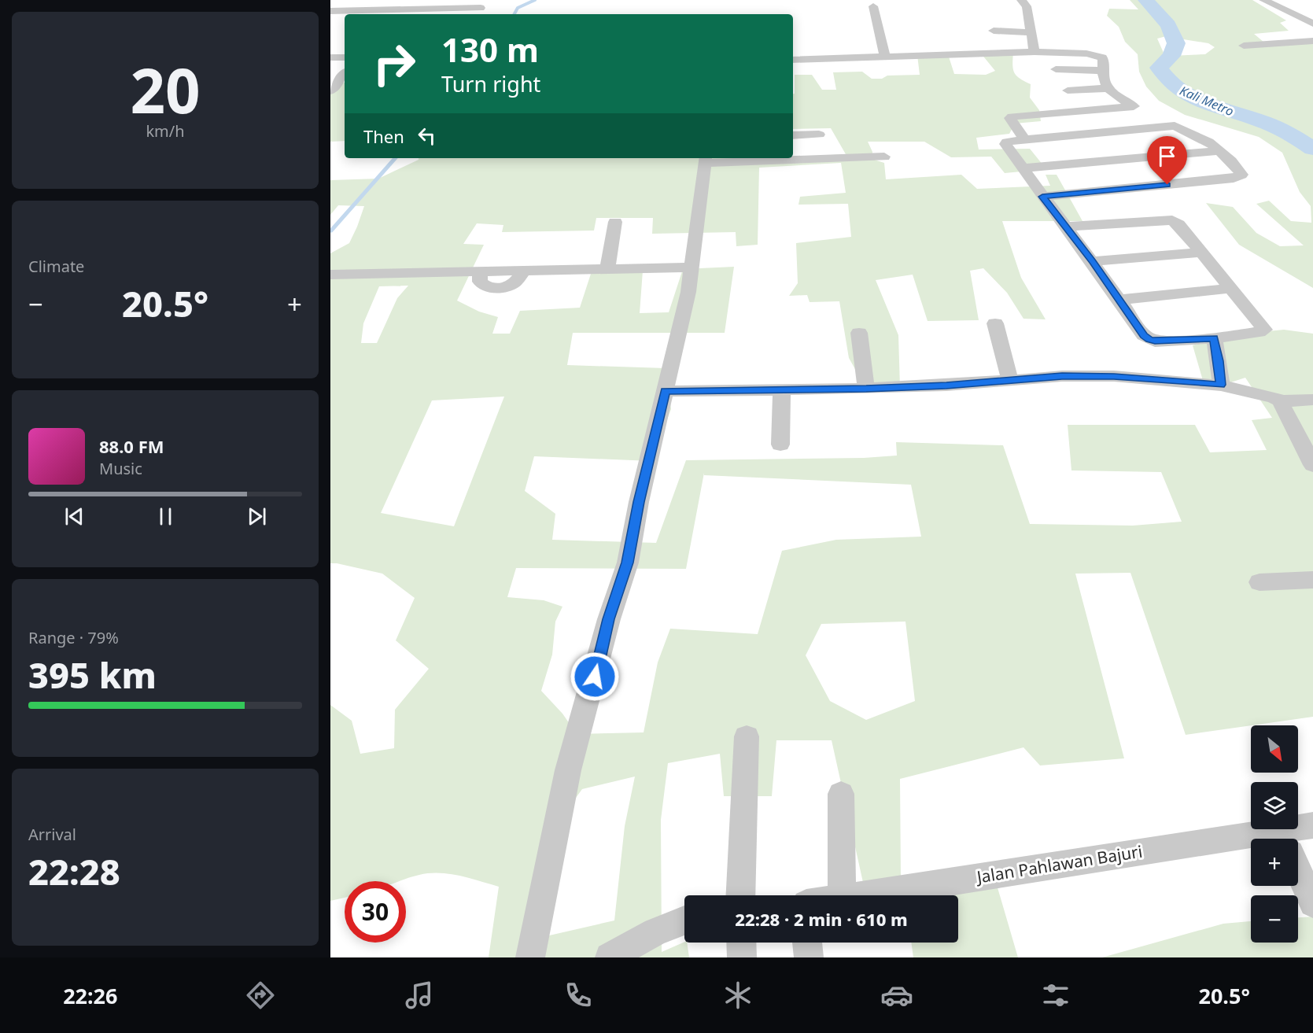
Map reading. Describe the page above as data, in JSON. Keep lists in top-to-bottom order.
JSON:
{
  "streets": {
    "street": ["Jalan Pahlawan Bajuri"]
  },
  "water": ["Kali Metro"],
  "north": "bottom right",
  "page": {
    "tile": [
      ["20", "km/h"],
      "Climate",
      ["Range · 79%", "395 km"],
      ["Arrival", "22:28"]
    ],
    "turn": ["130 m", "Turn right"],
    "then": "Then",
    "heat": ["−", "20.5°", "+"],
    "song": ["88.0 FM", "Music"],
    "map_buttons": ["+", "−"],
    "limit": "30",
    "trip": "22:28 · 2 min · 610 m",
    "tabs": ["22:26", "20.5°"]
  }
}
